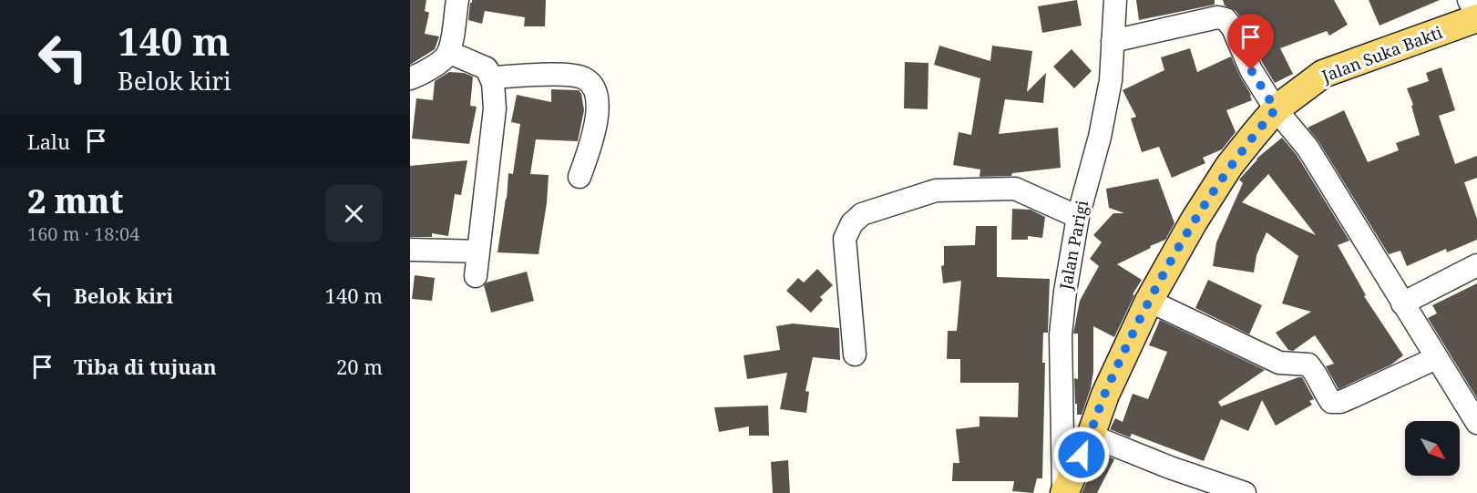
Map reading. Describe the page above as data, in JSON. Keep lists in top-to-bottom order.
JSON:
{
  "streets": {
    "main road": ["Jalan Suka Bakti"],
    "street": ["Jalan Parigi"]
  },
  "crossings": [
    ["Jalan Suka Bakti", "Jalan Parigi"]
  ],
  "north": "bottom right",
  "page": {
    "turn": ["140 m", "Belok kiri"],
    "then": "Lalu",
    "heading": ["2 mnt", "160 m · 18:04"],
    "list": [
      {
        "name": "Belok kiri",
        "value": "140 m"
      },
      {
        "name": "Tiba di tujuan",
        "value": "20 m"
      }
    ]
  }
}
